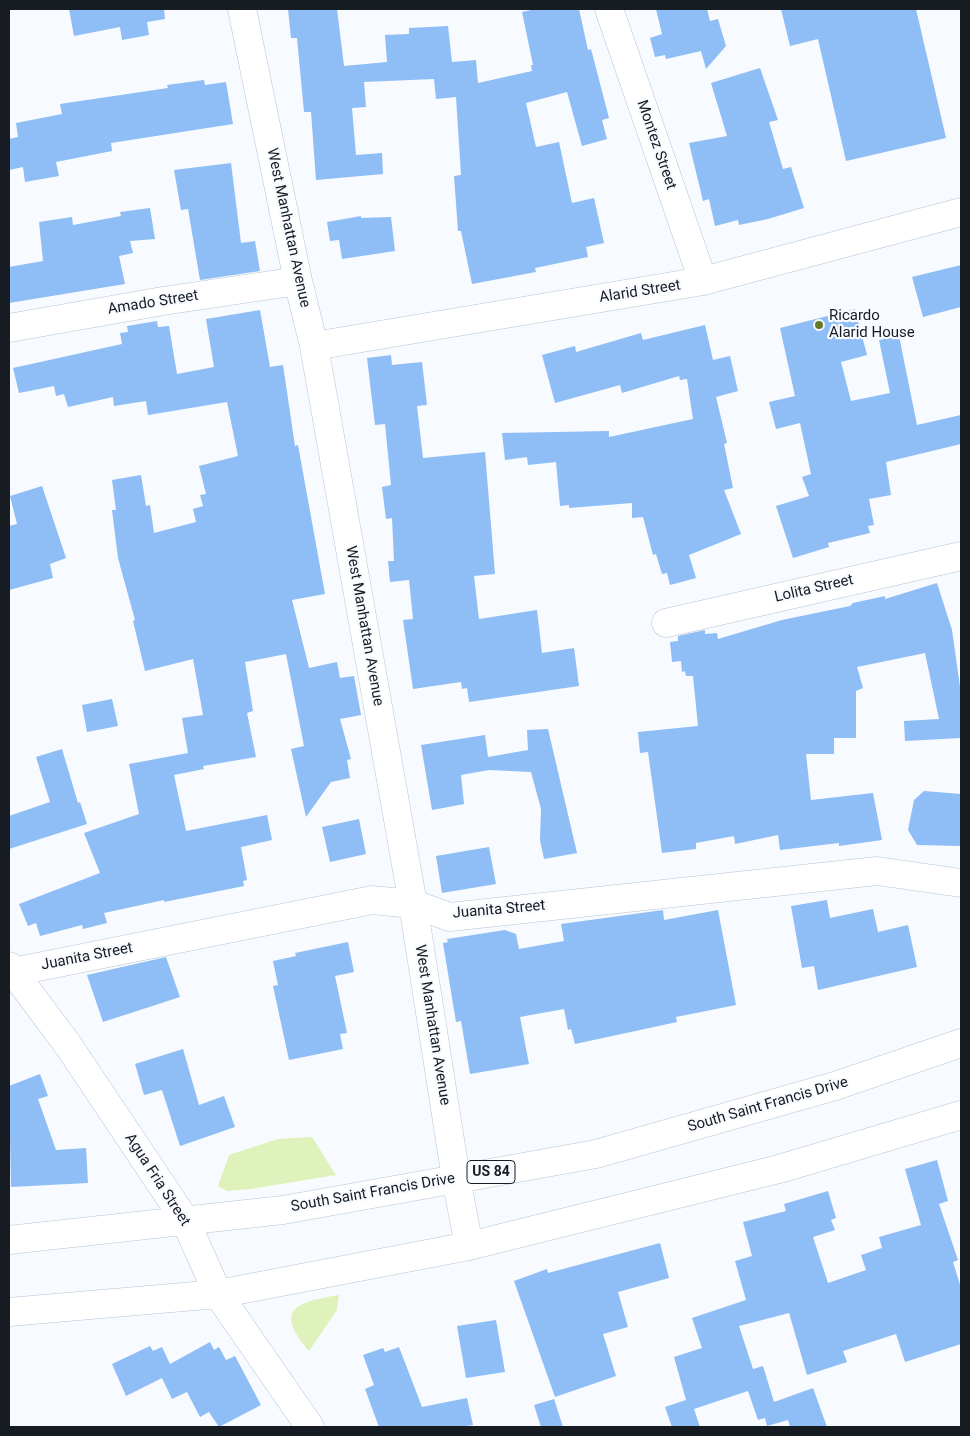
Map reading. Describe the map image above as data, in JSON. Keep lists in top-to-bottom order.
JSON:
{
  "streets": {
    "main road": [
      "Montez Street",
      "West Manhattan Avenue",
      "Alarid Street",
      "Amado Street",
      "Lolita Street",
      "Juanita Street",
      "South Saint Francis Drive",
      "US 84",
      "Agua Fria Street"
    ]
  },
  "crossings": [
    ["Montez Street", "Alarid Street"],
    ["West Manhattan Avenue", "Alarid Street"],
    ["West Manhattan Avenue", "Amado Street"],
    ["West Manhattan Avenue", "Juanita Street"],
    ["West Manhattan Avenue", "South Saint Francis Drive"],
    ["Juanita Street", "Agua Fria Street"],
    ["South Saint Francis Drive", "Agua Fria Street"]
  ],
  "places": ["Ricardo Alarid House"]
}
